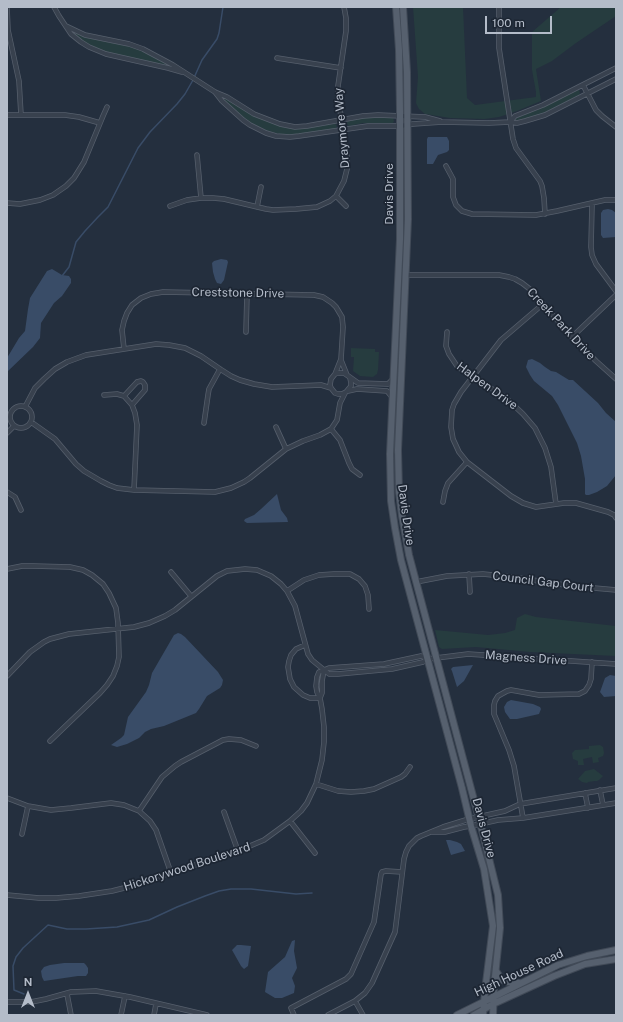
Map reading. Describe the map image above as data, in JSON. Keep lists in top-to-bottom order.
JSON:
{
  "streets": {
    "main road": ["Davis Drive", "High House Road"],
    "street": [
      "Draymore Way",
      "Creststone Drive",
      "Creek Park Drive",
      "Halpen Drive",
      "Council Gap Court",
      "Magness Drive",
      "Hickorywood Boulevard"
    ]
  },
  "crossings": [
    ["Davis Drive", "Creek Park Drive"],
    ["Davis Drive", "Council Gap Court"],
    ["Davis Drive", "Magness Drive"],
    ["Davis Drive", "High House Road"],
    ["Magness Drive", "Hickorywood Boulevard"]
  ],
  "scale_bar": "100 m",
  "north": "top"
}
